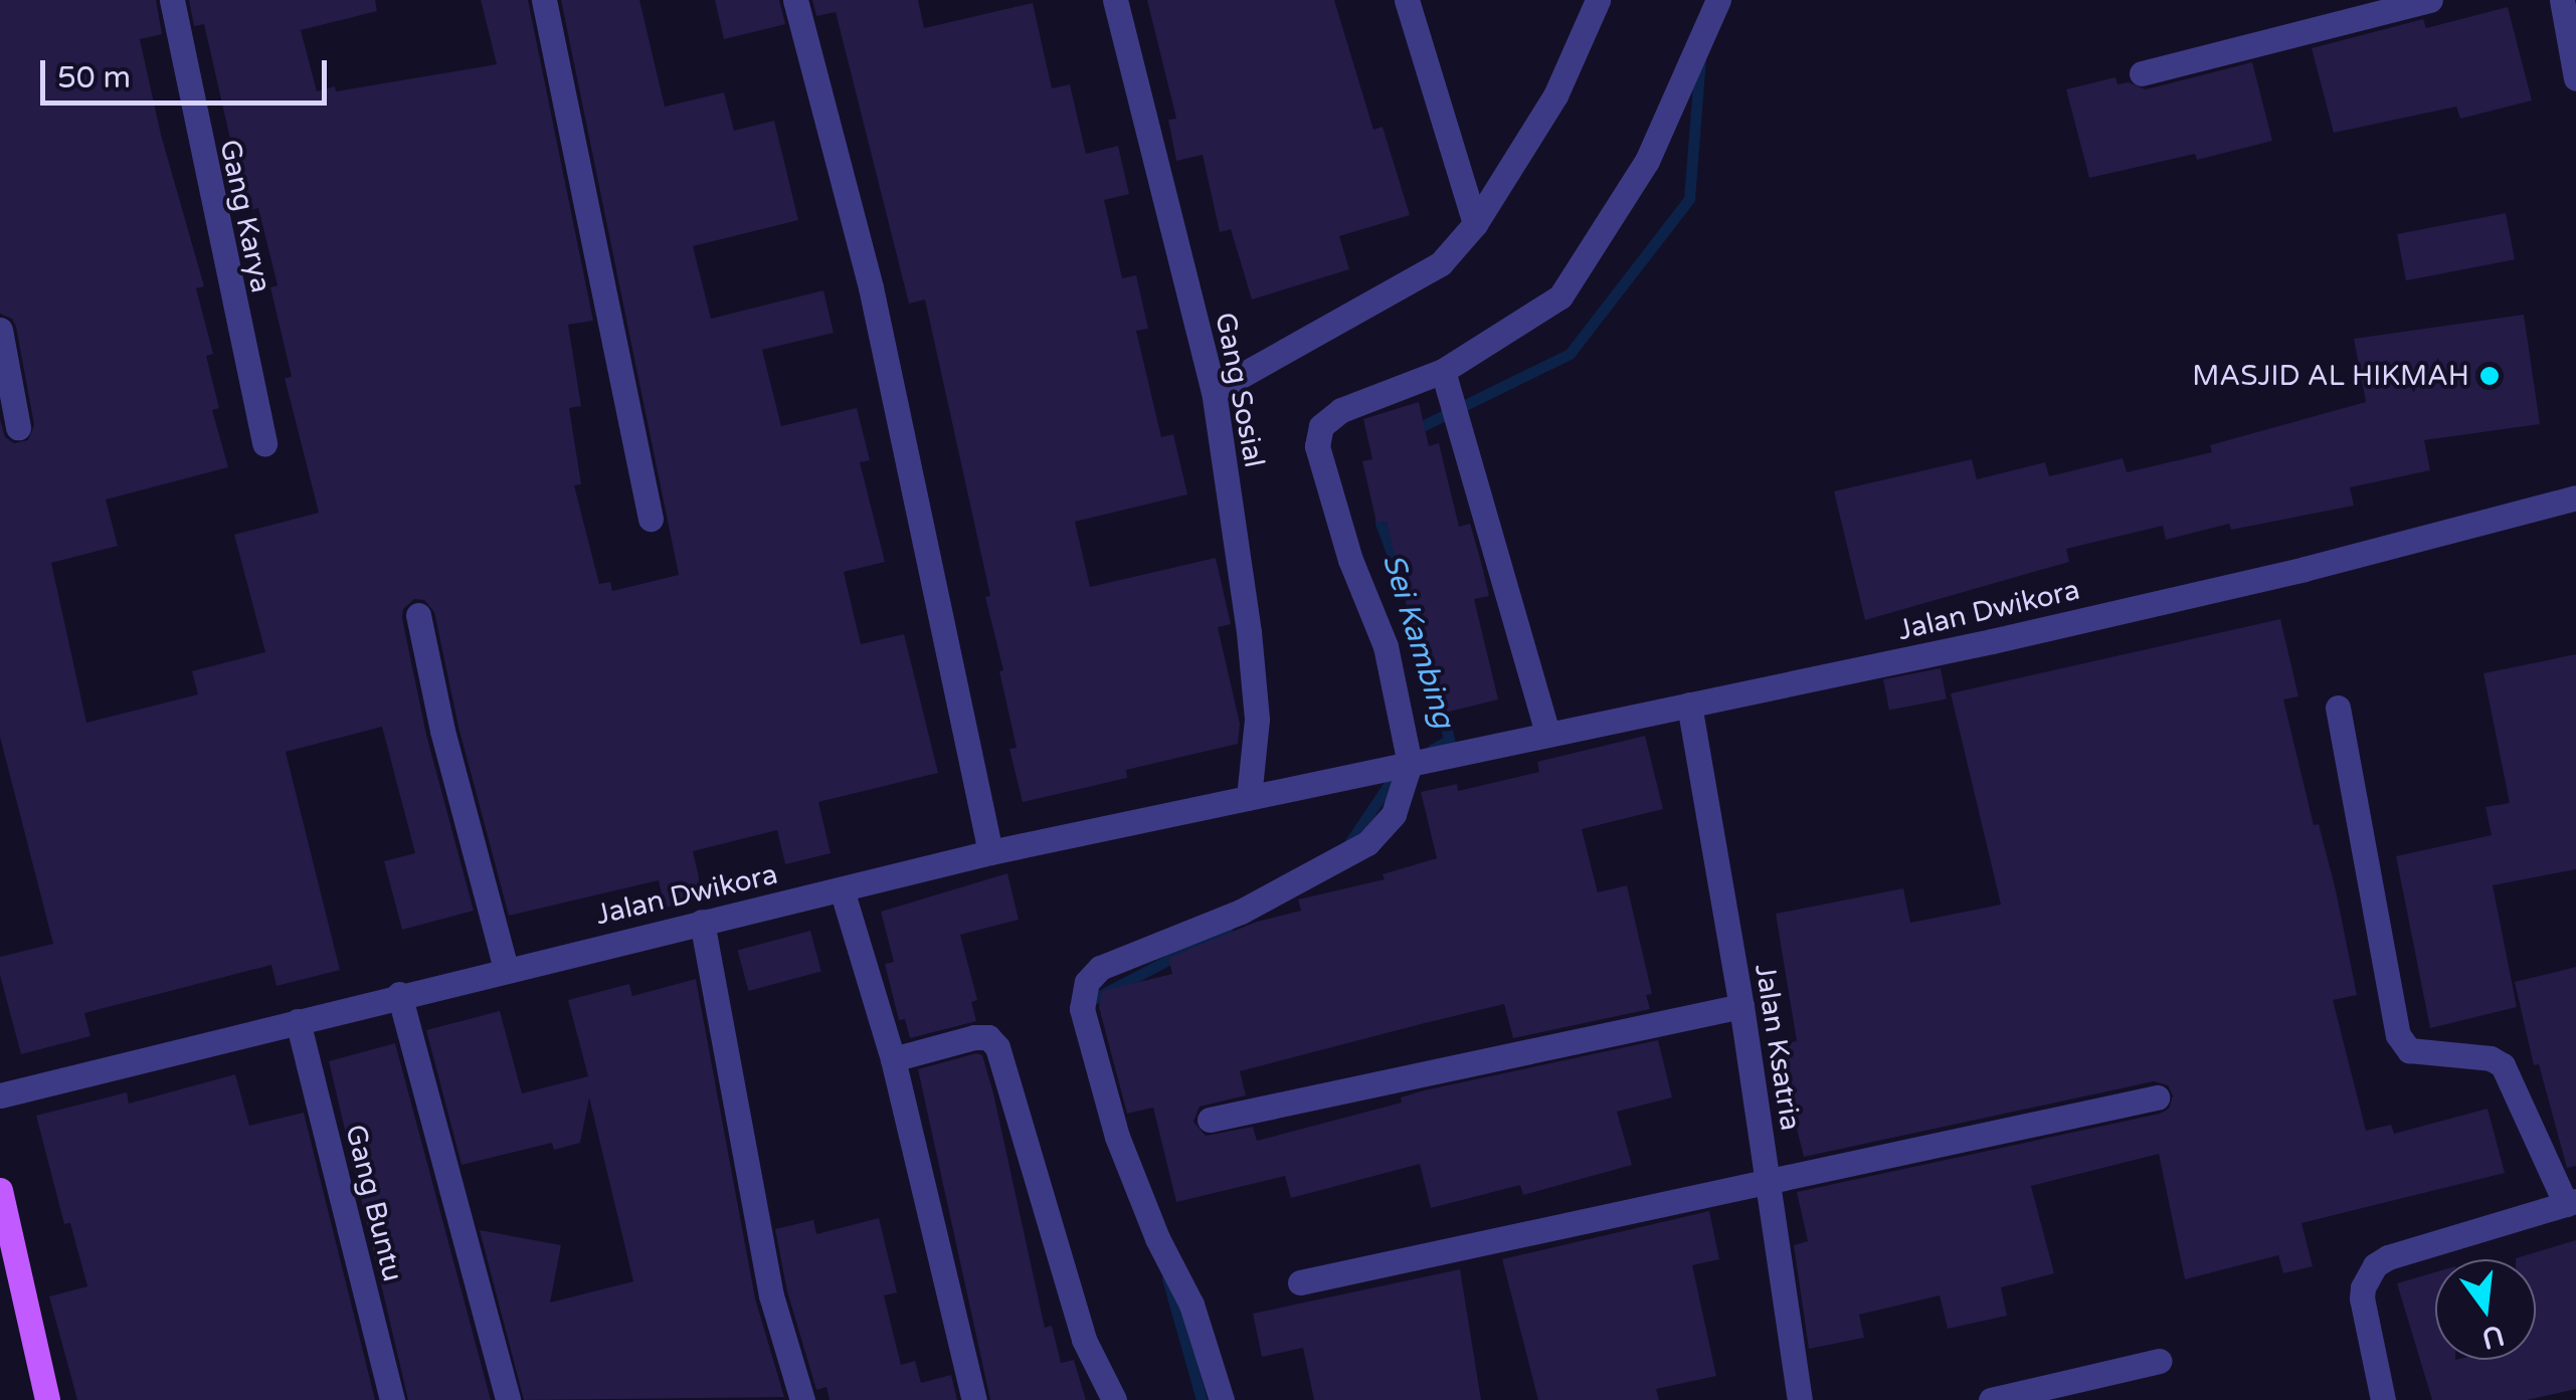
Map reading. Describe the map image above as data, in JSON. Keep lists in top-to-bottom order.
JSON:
{
  "streets": {
    "street": [
      "Gang Karya",
      "Gang Sosial",
      "Jalan Dwikora",
      "Jalan Ksatria",
      "Gang Buntu"
    ]
  },
  "crossings": [
    ["Gang Sosial", "Jalan Dwikora"],
    ["Jalan Dwikora", "Jalan Ksatria"],
    ["Jalan Dwikora", "Gang Buntu"]
  ],
  "water": ["Sei Kambing"],
  "places": ["MASJID AL HIKMAH"],
  "scale_bar": "50 m",
  "north": "bottom"
}
